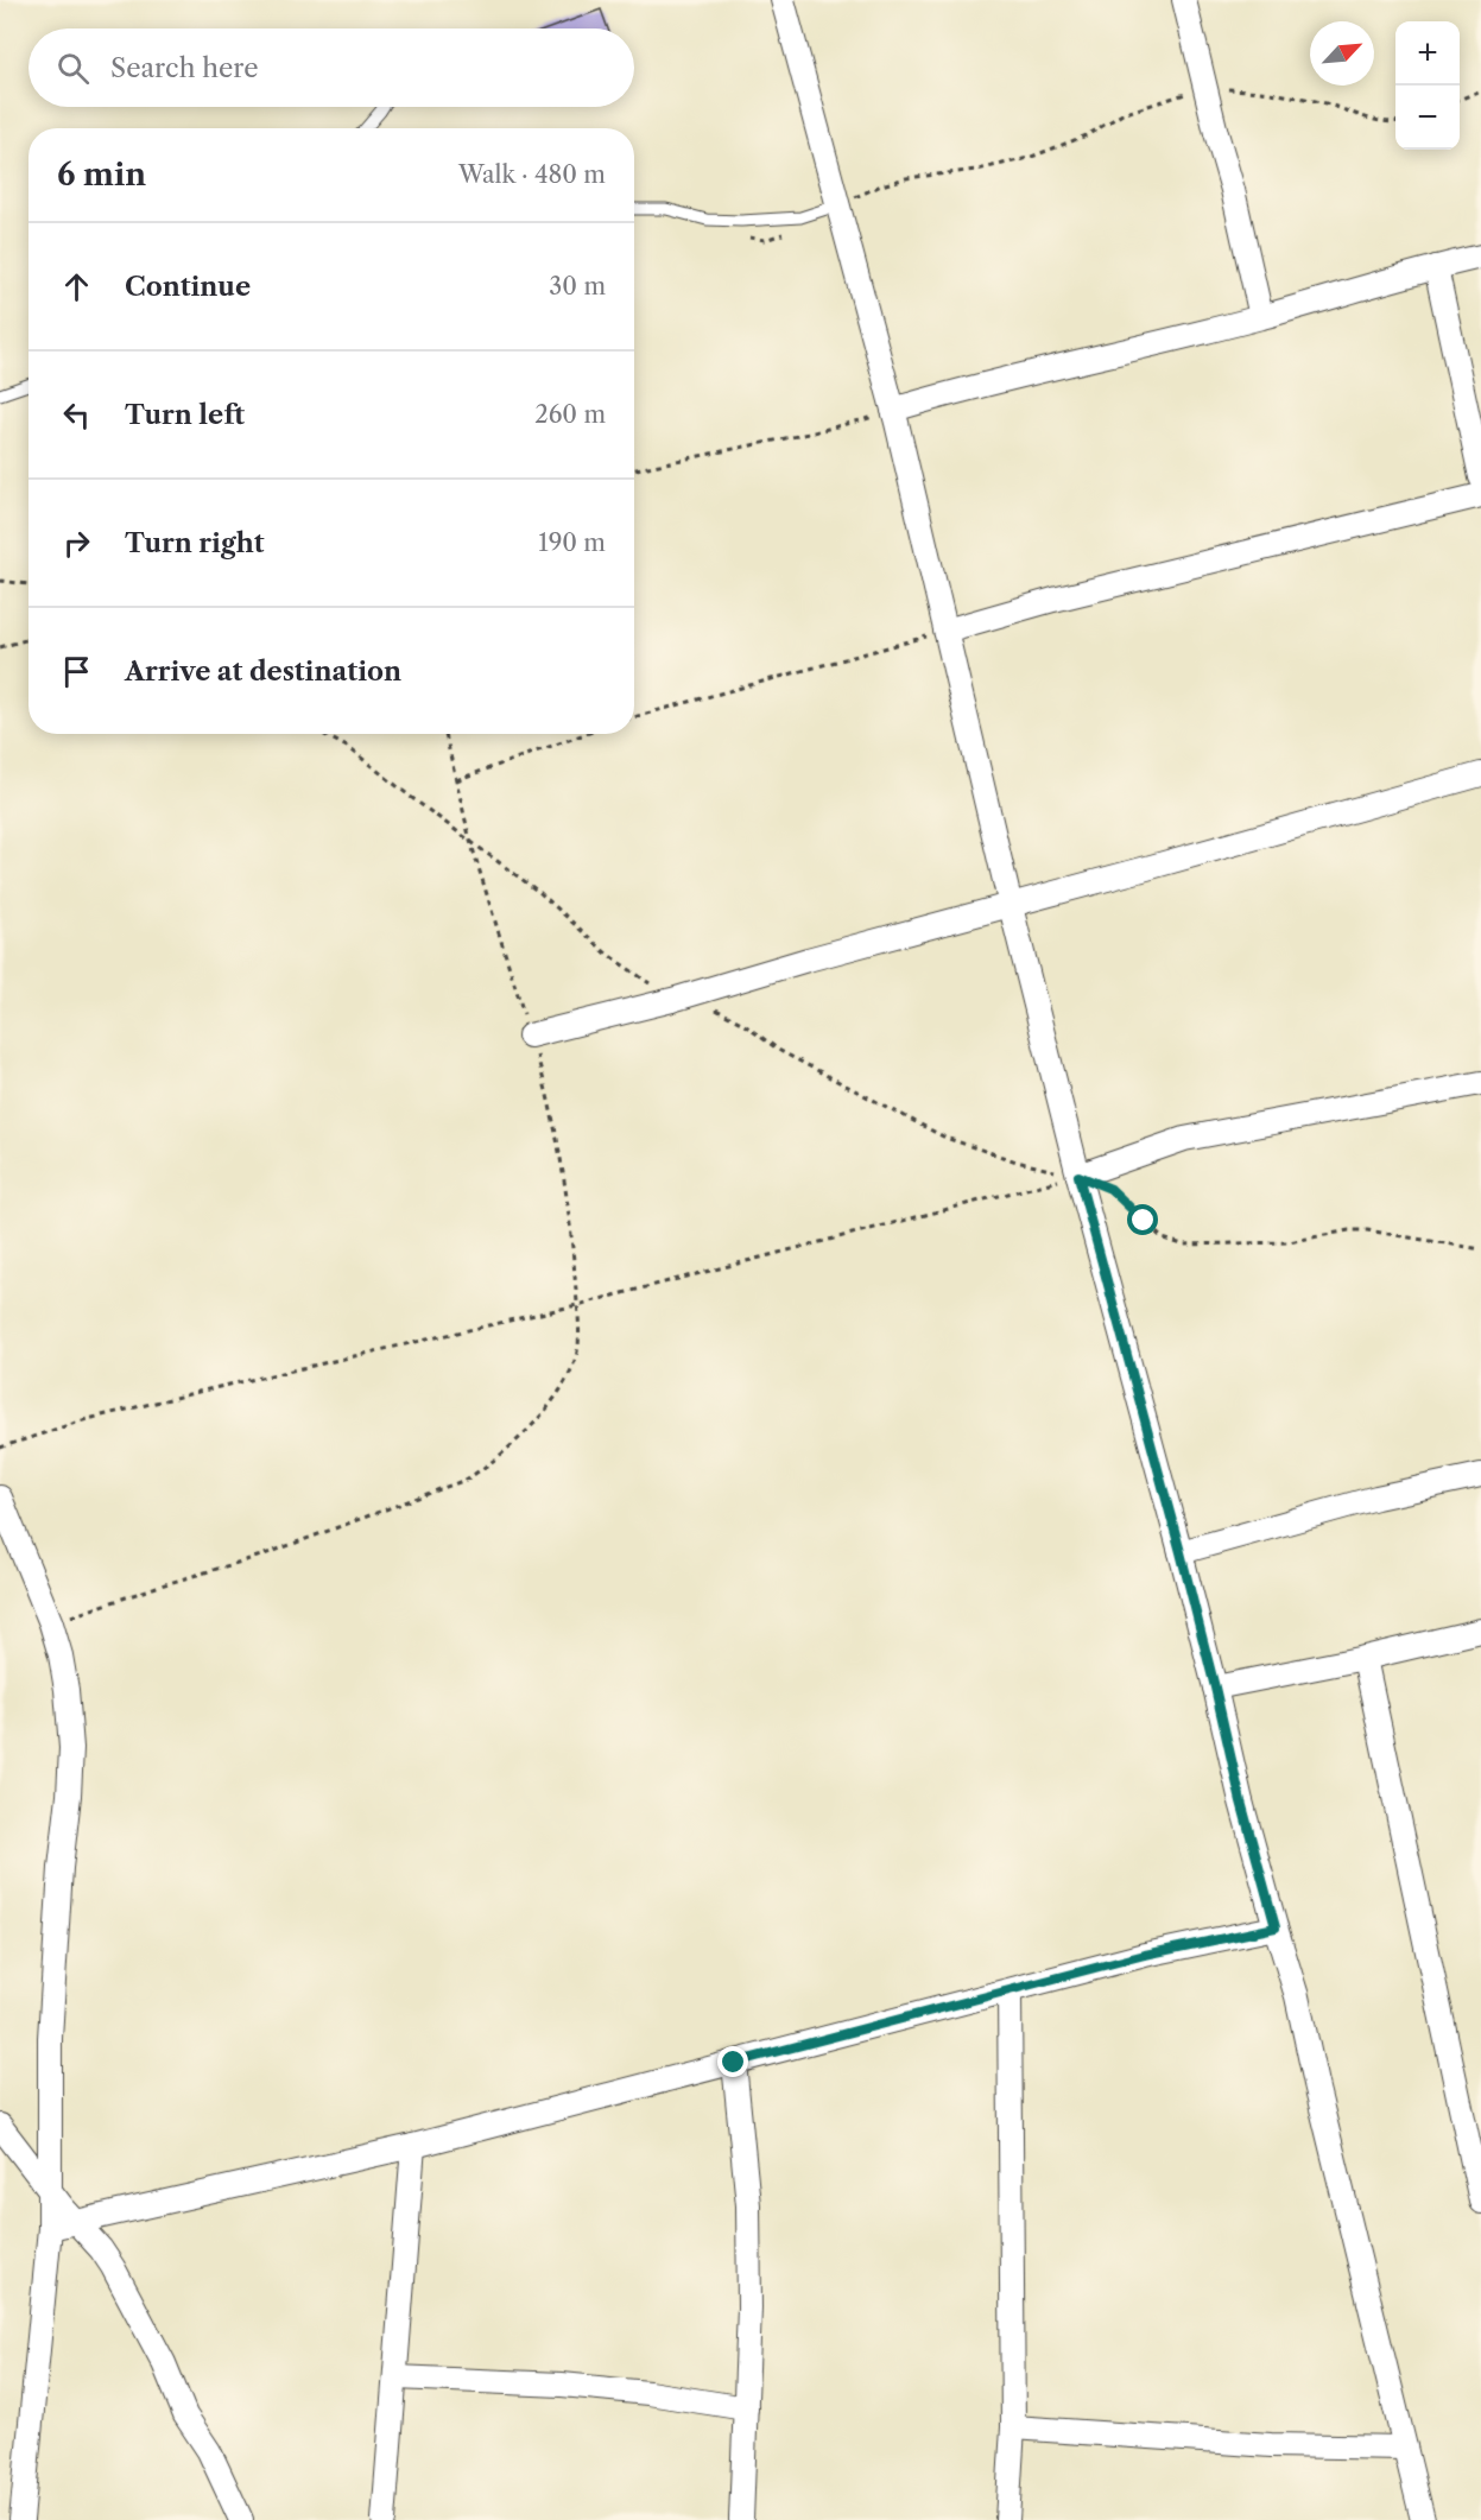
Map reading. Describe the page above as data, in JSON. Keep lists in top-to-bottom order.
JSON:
{
  "north": "top right",
  "page": {
    "map_buttons": ["+", "−"],
    "search": "Search here",
    "heading": ["6 min", "Walk · 480 m"],
    "list": [
      ["Continue", "30 m"],
      ["Turn left", "260 m"],
      ["Turn right", "190 m"],
      "Arrive at destination"
    ]
  }
}
